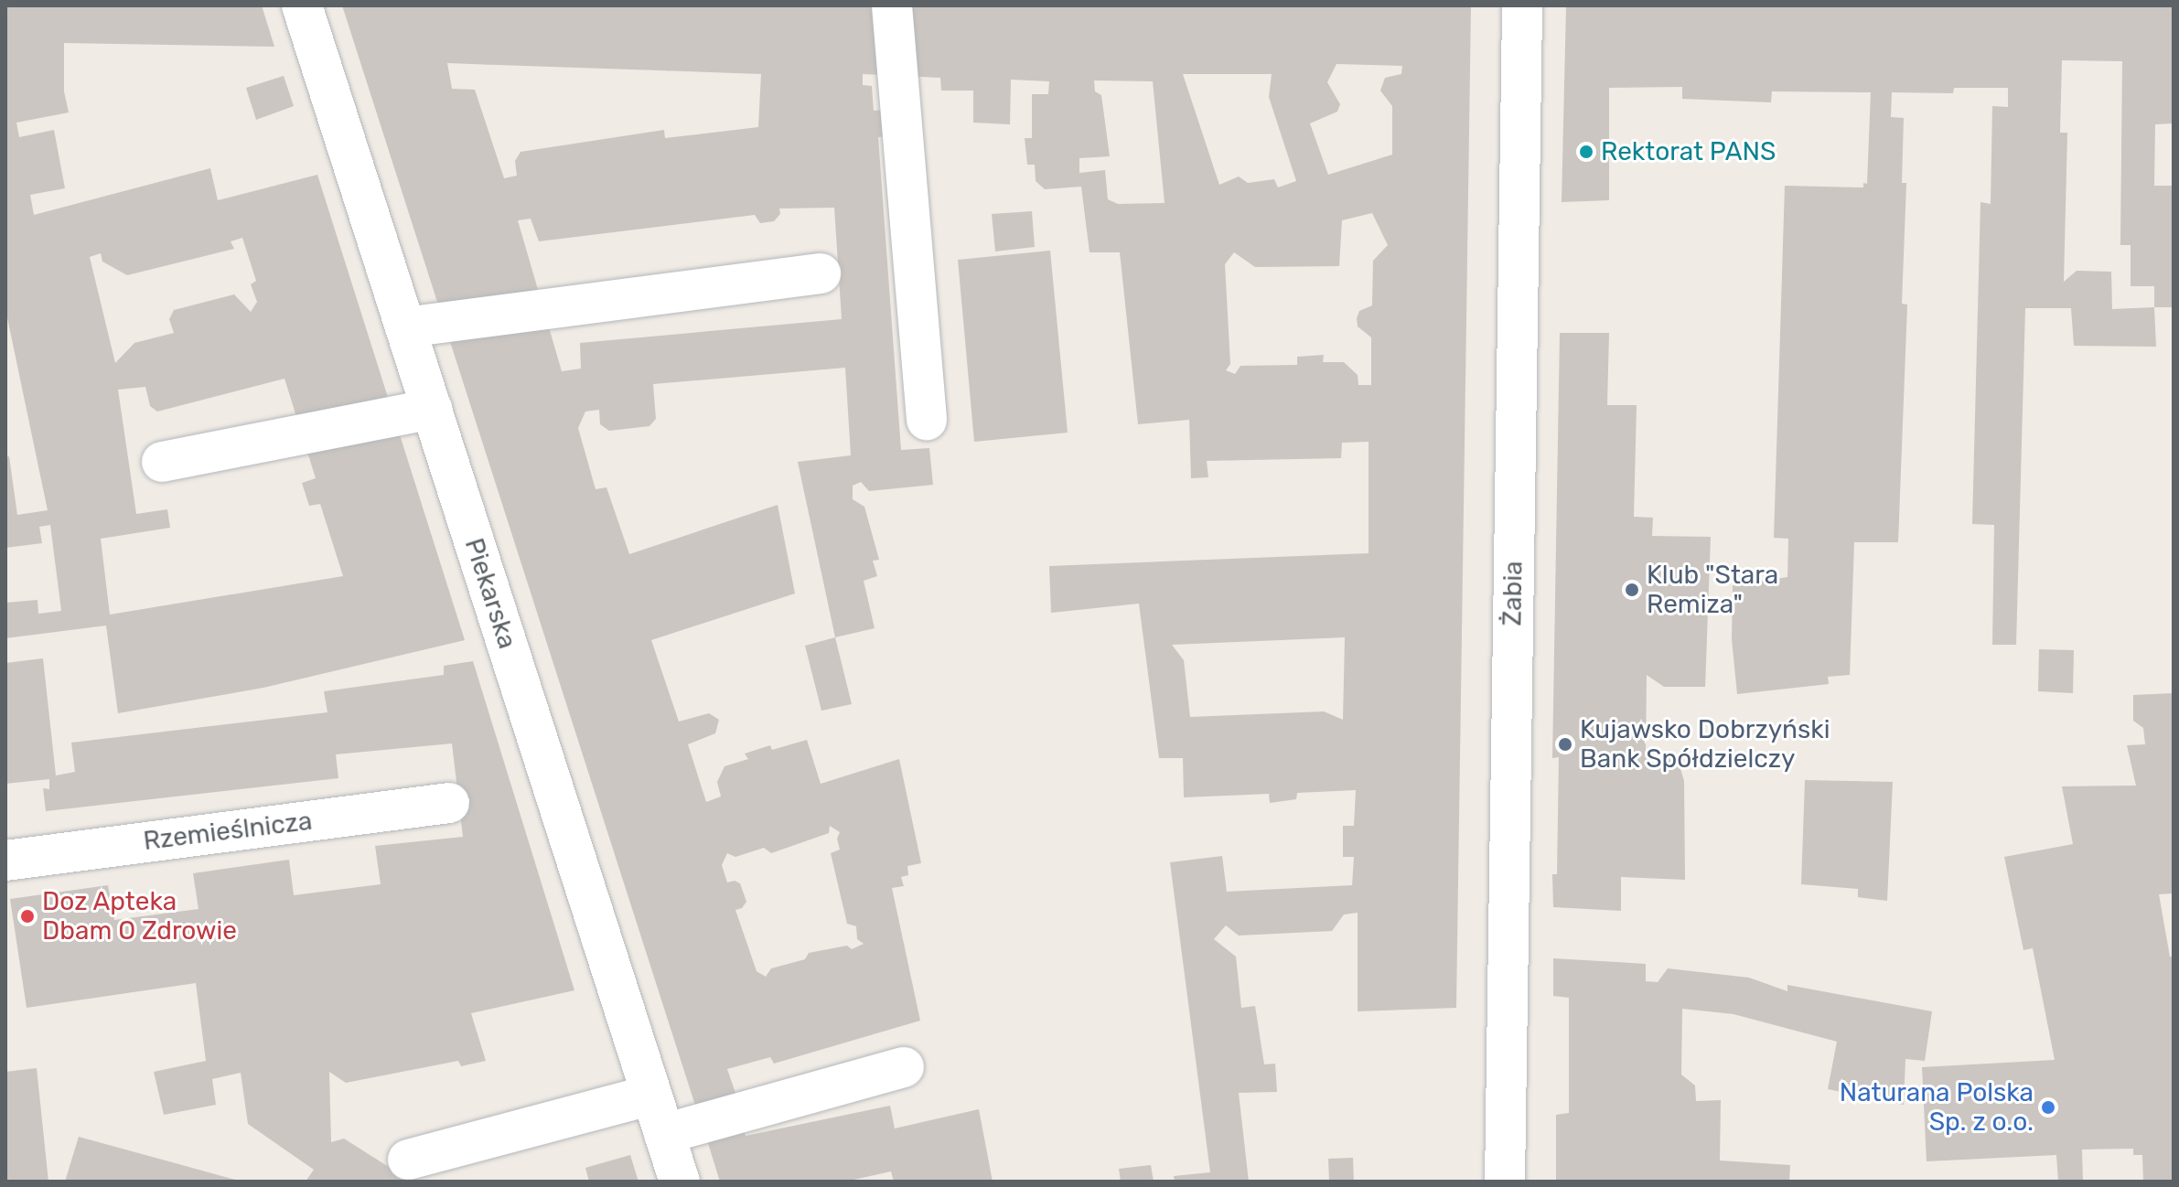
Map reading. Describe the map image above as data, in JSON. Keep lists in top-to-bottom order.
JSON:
{
  "streets": {
    "street": ["Piekarska", "Żabia", "Rzemieślnicza"]
  },
  "places": [
    "Rektorat PANS",
    "Klub \"Stara Remiza\"",
    "Kujawsko Dobrzyński Bank Spółdzielczy",
    "Doz Apteka Dbam O Zdrowie",
    "Naturana Polska Sp. z o.o."
  ]
}
